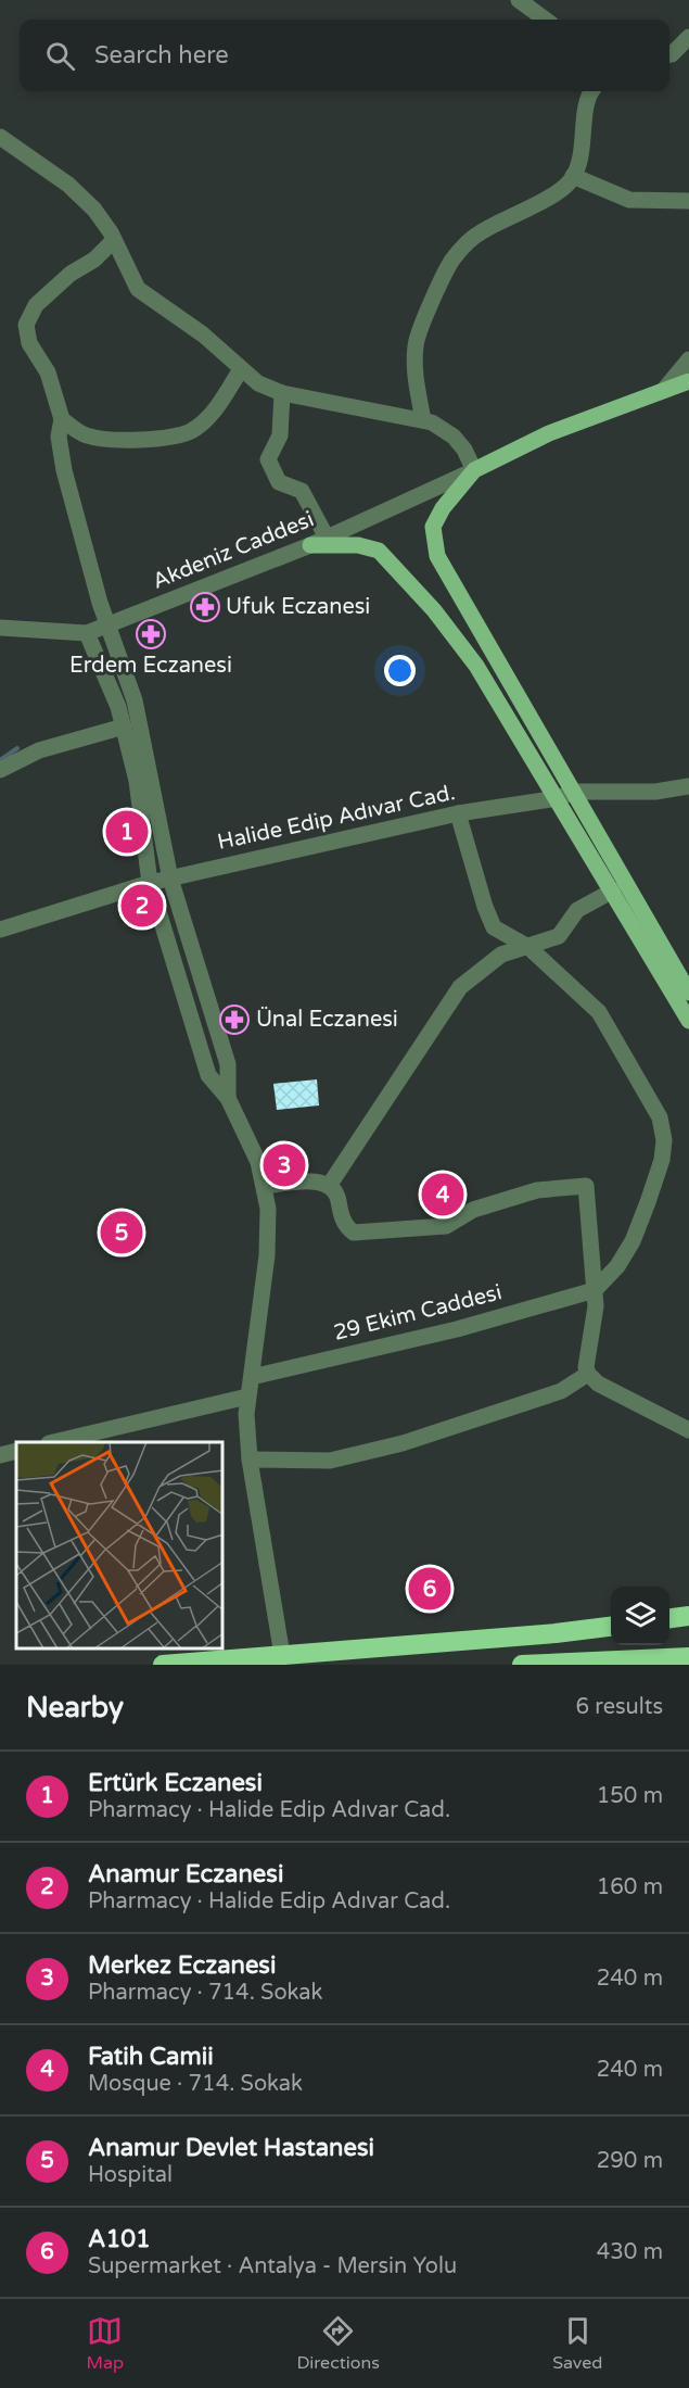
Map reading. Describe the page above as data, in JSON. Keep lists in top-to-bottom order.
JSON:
{
  "streets": {
    "street": ["Akdeniz Caddesi", "Halide Edip Adıvar Cad.", "29 Ekim Caddesi"]
  },
  "places": {
    "pharmacy": ["Ufuk Eczanesi", "Erdem Eczanesi", "Ünal Eczanesi"]
  },
  "page": {
    "search": "Search here",
    "pins": [
      "1",
      "2",
      "3",
      "4",
      "5",
      "6"
    ],
    "heading": ["Nearby", "6 results"],
    "list": [
      {
        "mark": "1",
        "name": "Ertürk Eczanesi",
        "note": "Pharmacy · Halide Edip Adıvar Cad.",
        "value": "150 m"
      },
      {
        "mark": "2",
        "name": "Anamur Eczanesi",
        "note": "Pharmacy · Halide Edip Adıvar Cad.",
        "value": "160 m"
      },
      {
        "mark": "3",
        "name": "Merkez Eczanesi",
        "note": "Pharmacy · 714. Sokak",
        "value": "240 m"
      },
      {
        "mark": "4",
        "name": "Fatih Camii",
        "note": "Mosque · 714. Sokak",
        "value": "240 m"
      },
      {
        "mark": "5",
        "name": "Anamur Devlet Hastanesi",
        "note": "Hospital",
        "value": "290 m"
      },
      {
        "mark": "6",
        "name": "A101",
        "note": "Supermarket · Antalya - Mersin Yolu",
        "value": "430 m"
      }
    ],
    "nav": ["Map", "Directions", "Saved"]
  }
}
